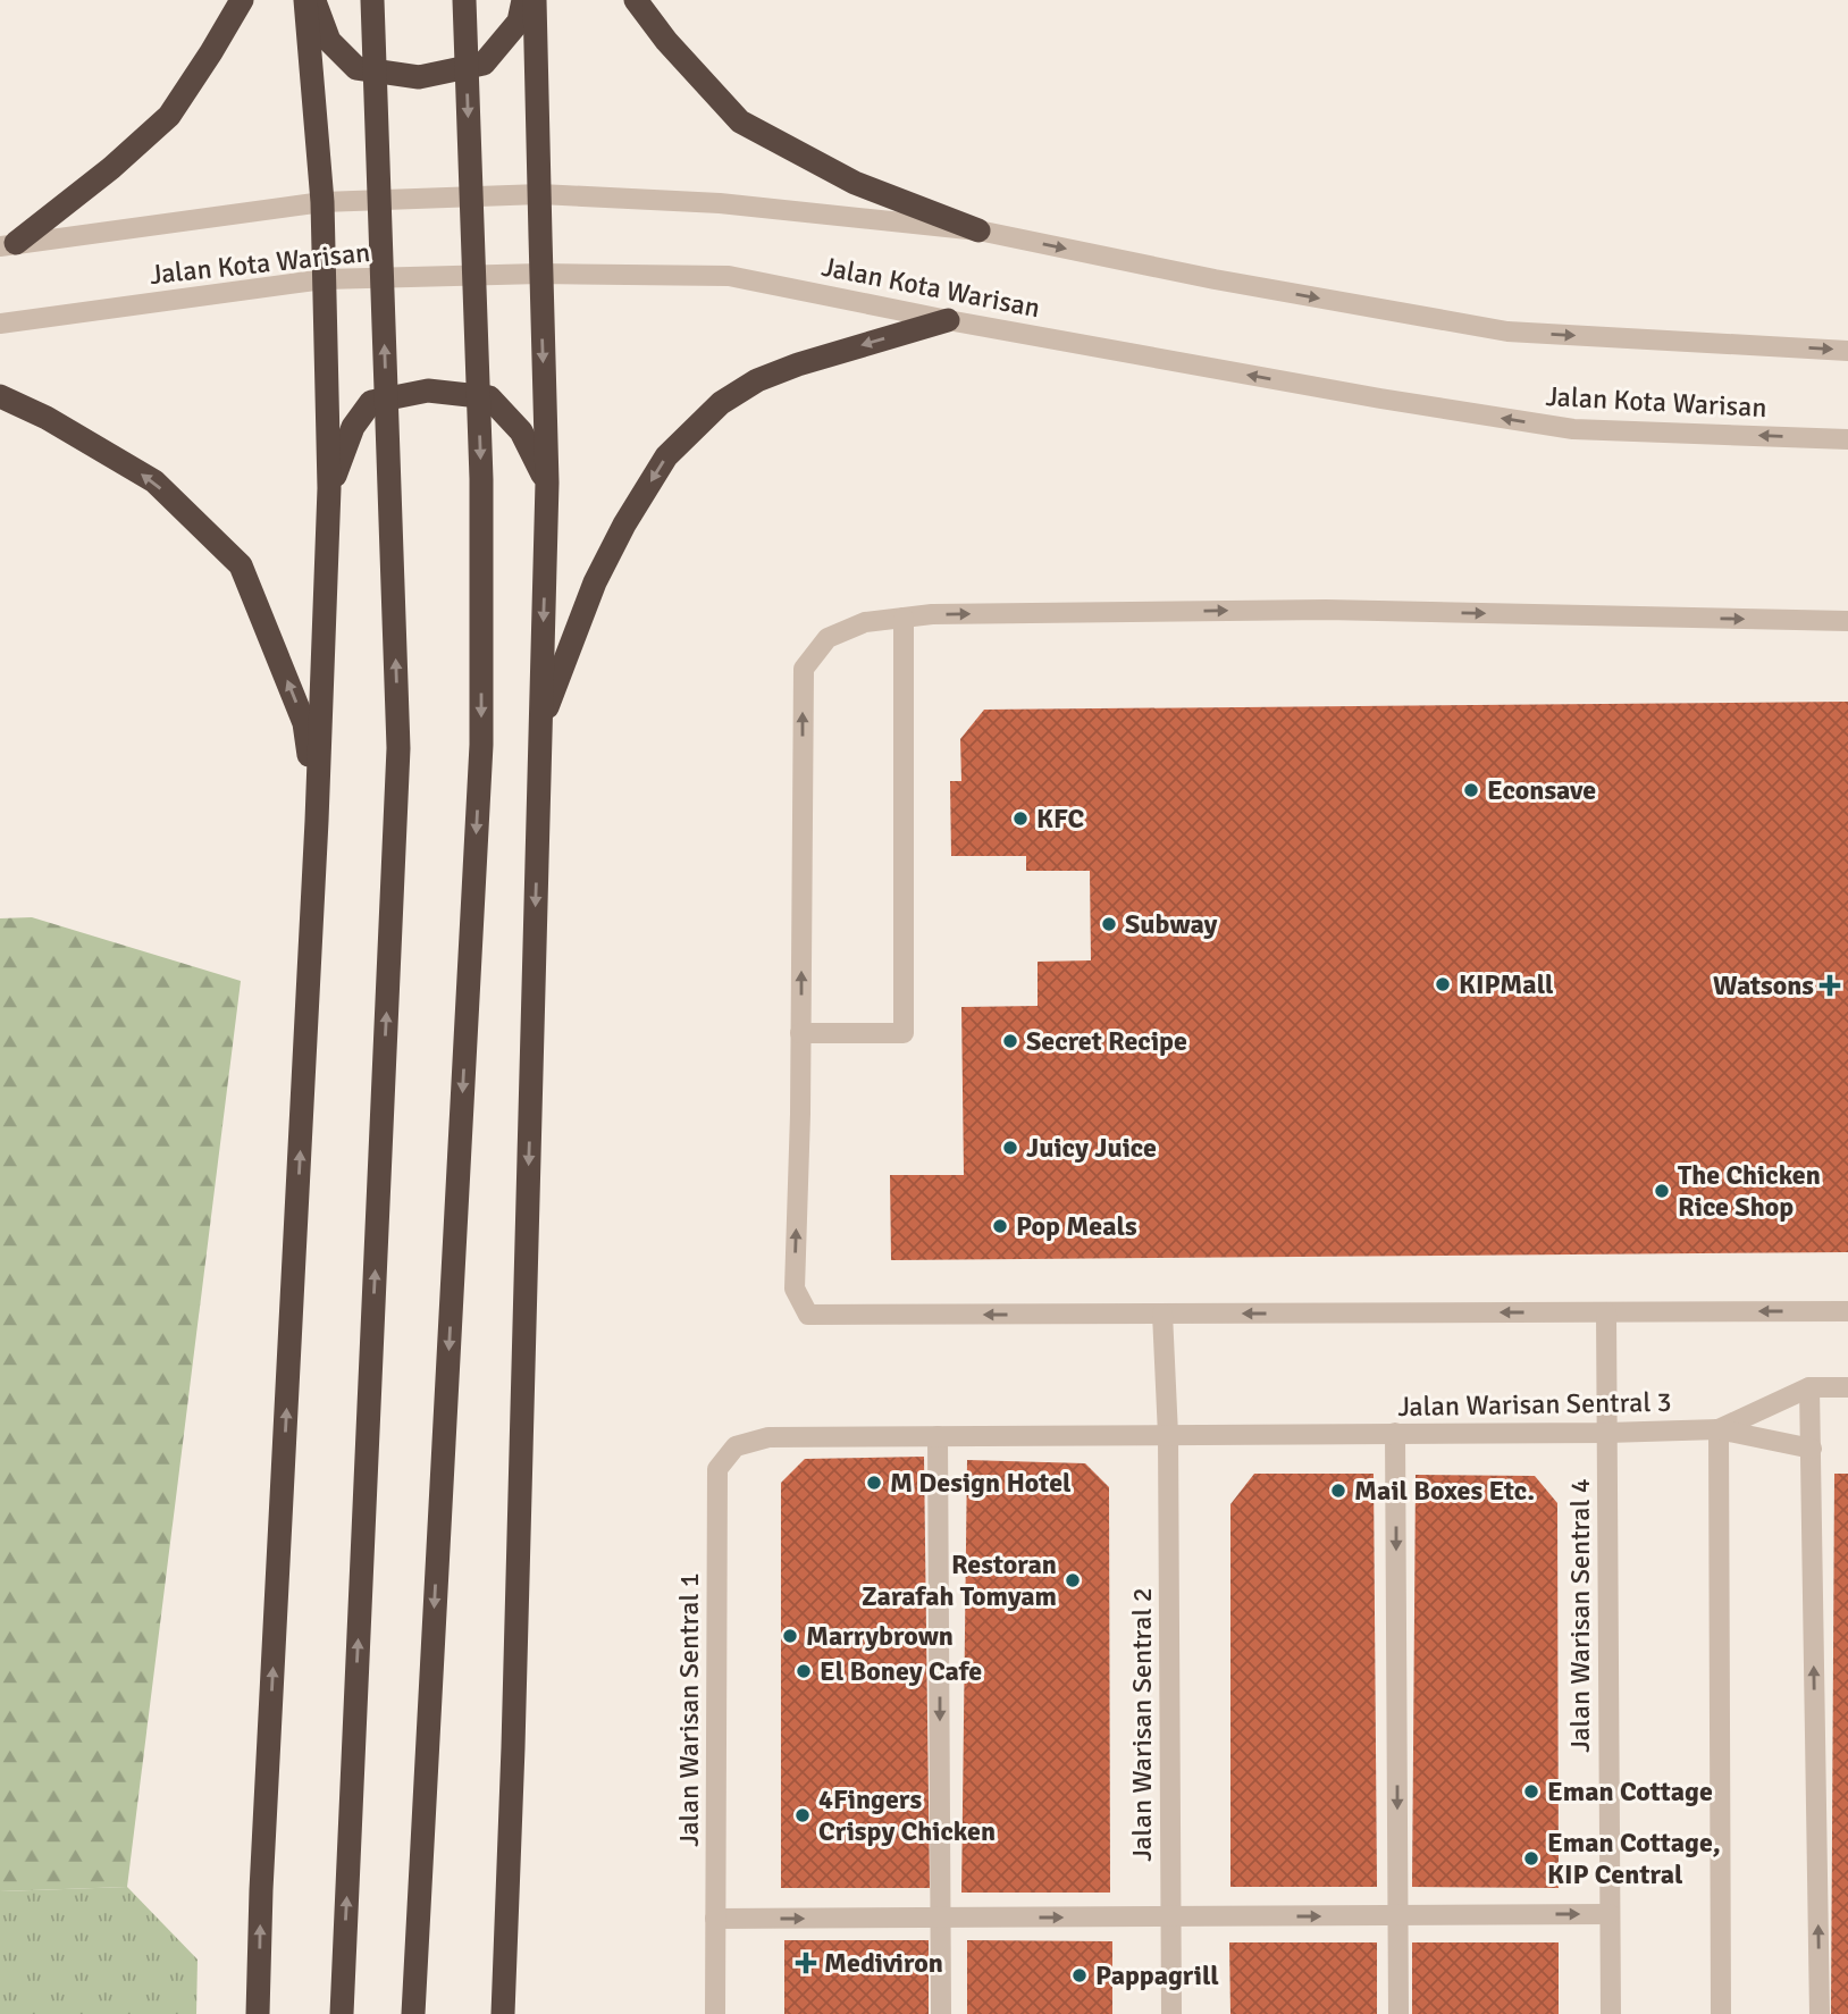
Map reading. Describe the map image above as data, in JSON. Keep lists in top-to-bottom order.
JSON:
{
  "streets": {
    "street": [
      "Jalan Kota Warisan",
      "Jalan Warisan Sentral 3",
      "Jalan Warisan Sentral 4",
      "Jalan Warisan Sentral 1",
      "Jalan Warisan Sentral 2"
    ]
  },
  "crossings": [
    ["Jalan Warisan Sentral 3", "Jalan Warisan Sentral 4"],
    ["Jalan Warisan Sentral 3", "Jalan Warisan Sentral 1"],
    ["Jalan Warisan Sentral 3", "Jalan Warisan Sentral 2"]
  ],
  "places": {
    "other": [
      "Econsave",
      "KFC",
      "Subway",
      "KIPMall",
      "Secret Recipe",
      "Juicy Juice",
      "The Chicken Rice Shop",
      "Pop Meals",
      "M Design Hotel",
      "Mail Boxes Etc.",
      "Restoran Zarafah Tomyam",
      "Marrybrown",
      "El Boney Cafe",
      "Eman Cottage",
      "4Fingers Crispy Chicken",
      "Eman Cottage, KIP Central",
      "Pappagrill"
    ],
    "health": ["Watsons", "Mediviron"]
  }
}
